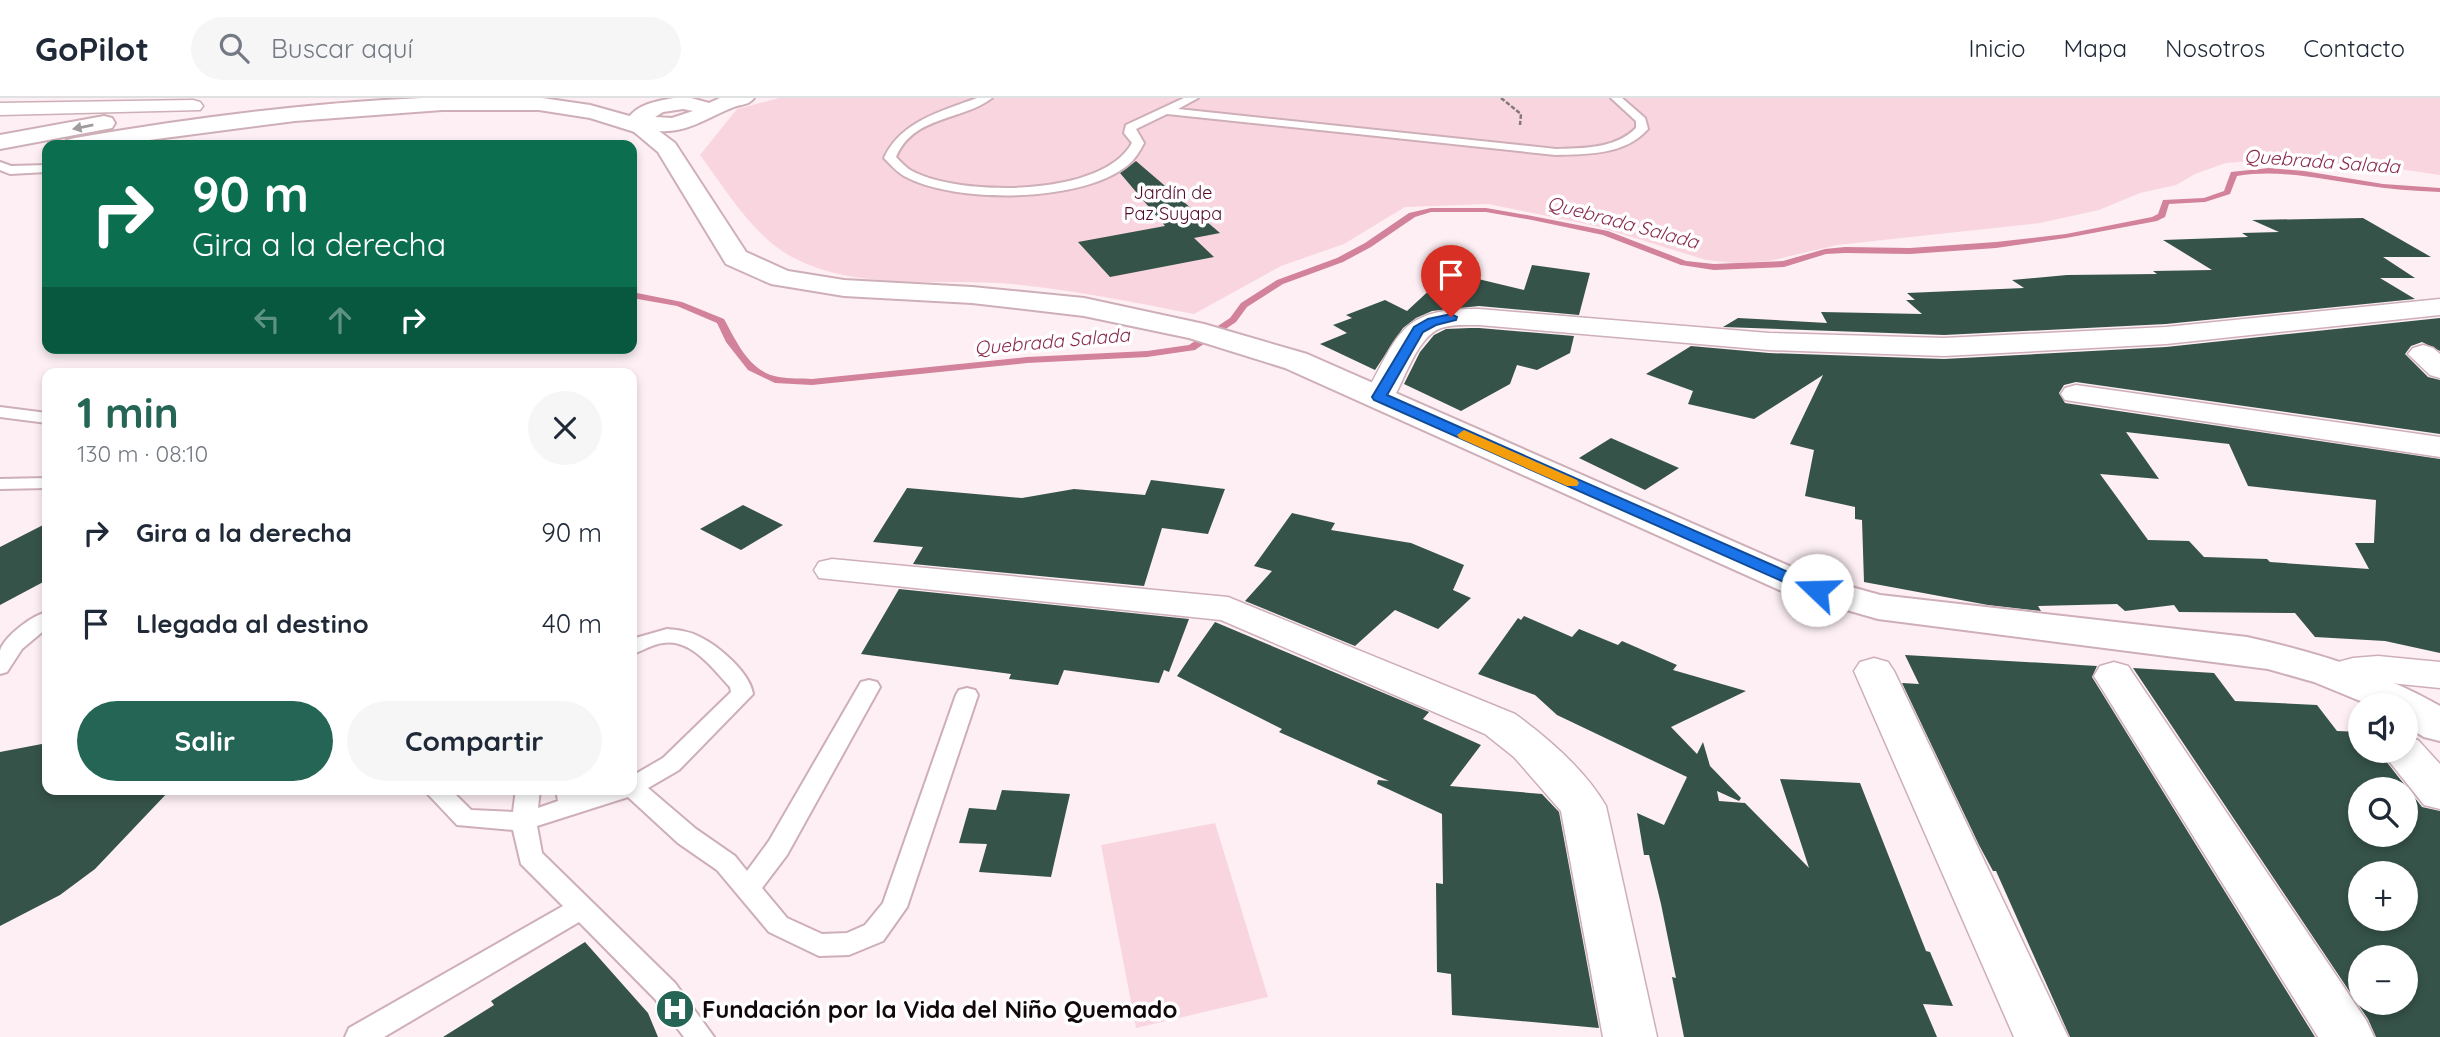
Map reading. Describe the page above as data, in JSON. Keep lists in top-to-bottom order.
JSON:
{
  "water": ["Quebrada Salada"],
  "parks": ["Jardín de Paz Suyapa"],
  "places": {
    "hospital": ["Fundación por la Vida del Niño Quemado"]
  },
  "page": {
    "header": "GoPilot",
    "search": "Buscar aquí",
    "nav": [
      "Inicio",
      "Mapa",
      "Nosotros",
      "Contacto"
    ],
    "turn": ["90 m", "Gira a la derecha"],
    "heading": ["1 min", "130 m · 08:10"],
    "list": [
      {
        "name": "Gira a la derecha",
        "value": "90 m"
      },
      {
        "name": "Llegada al destino",
        "value": "40 m"
      }
    ],
    "buttons": ["Salir", "Compartir"],
    "map_buttons": ["+", "−"]
  }
}
